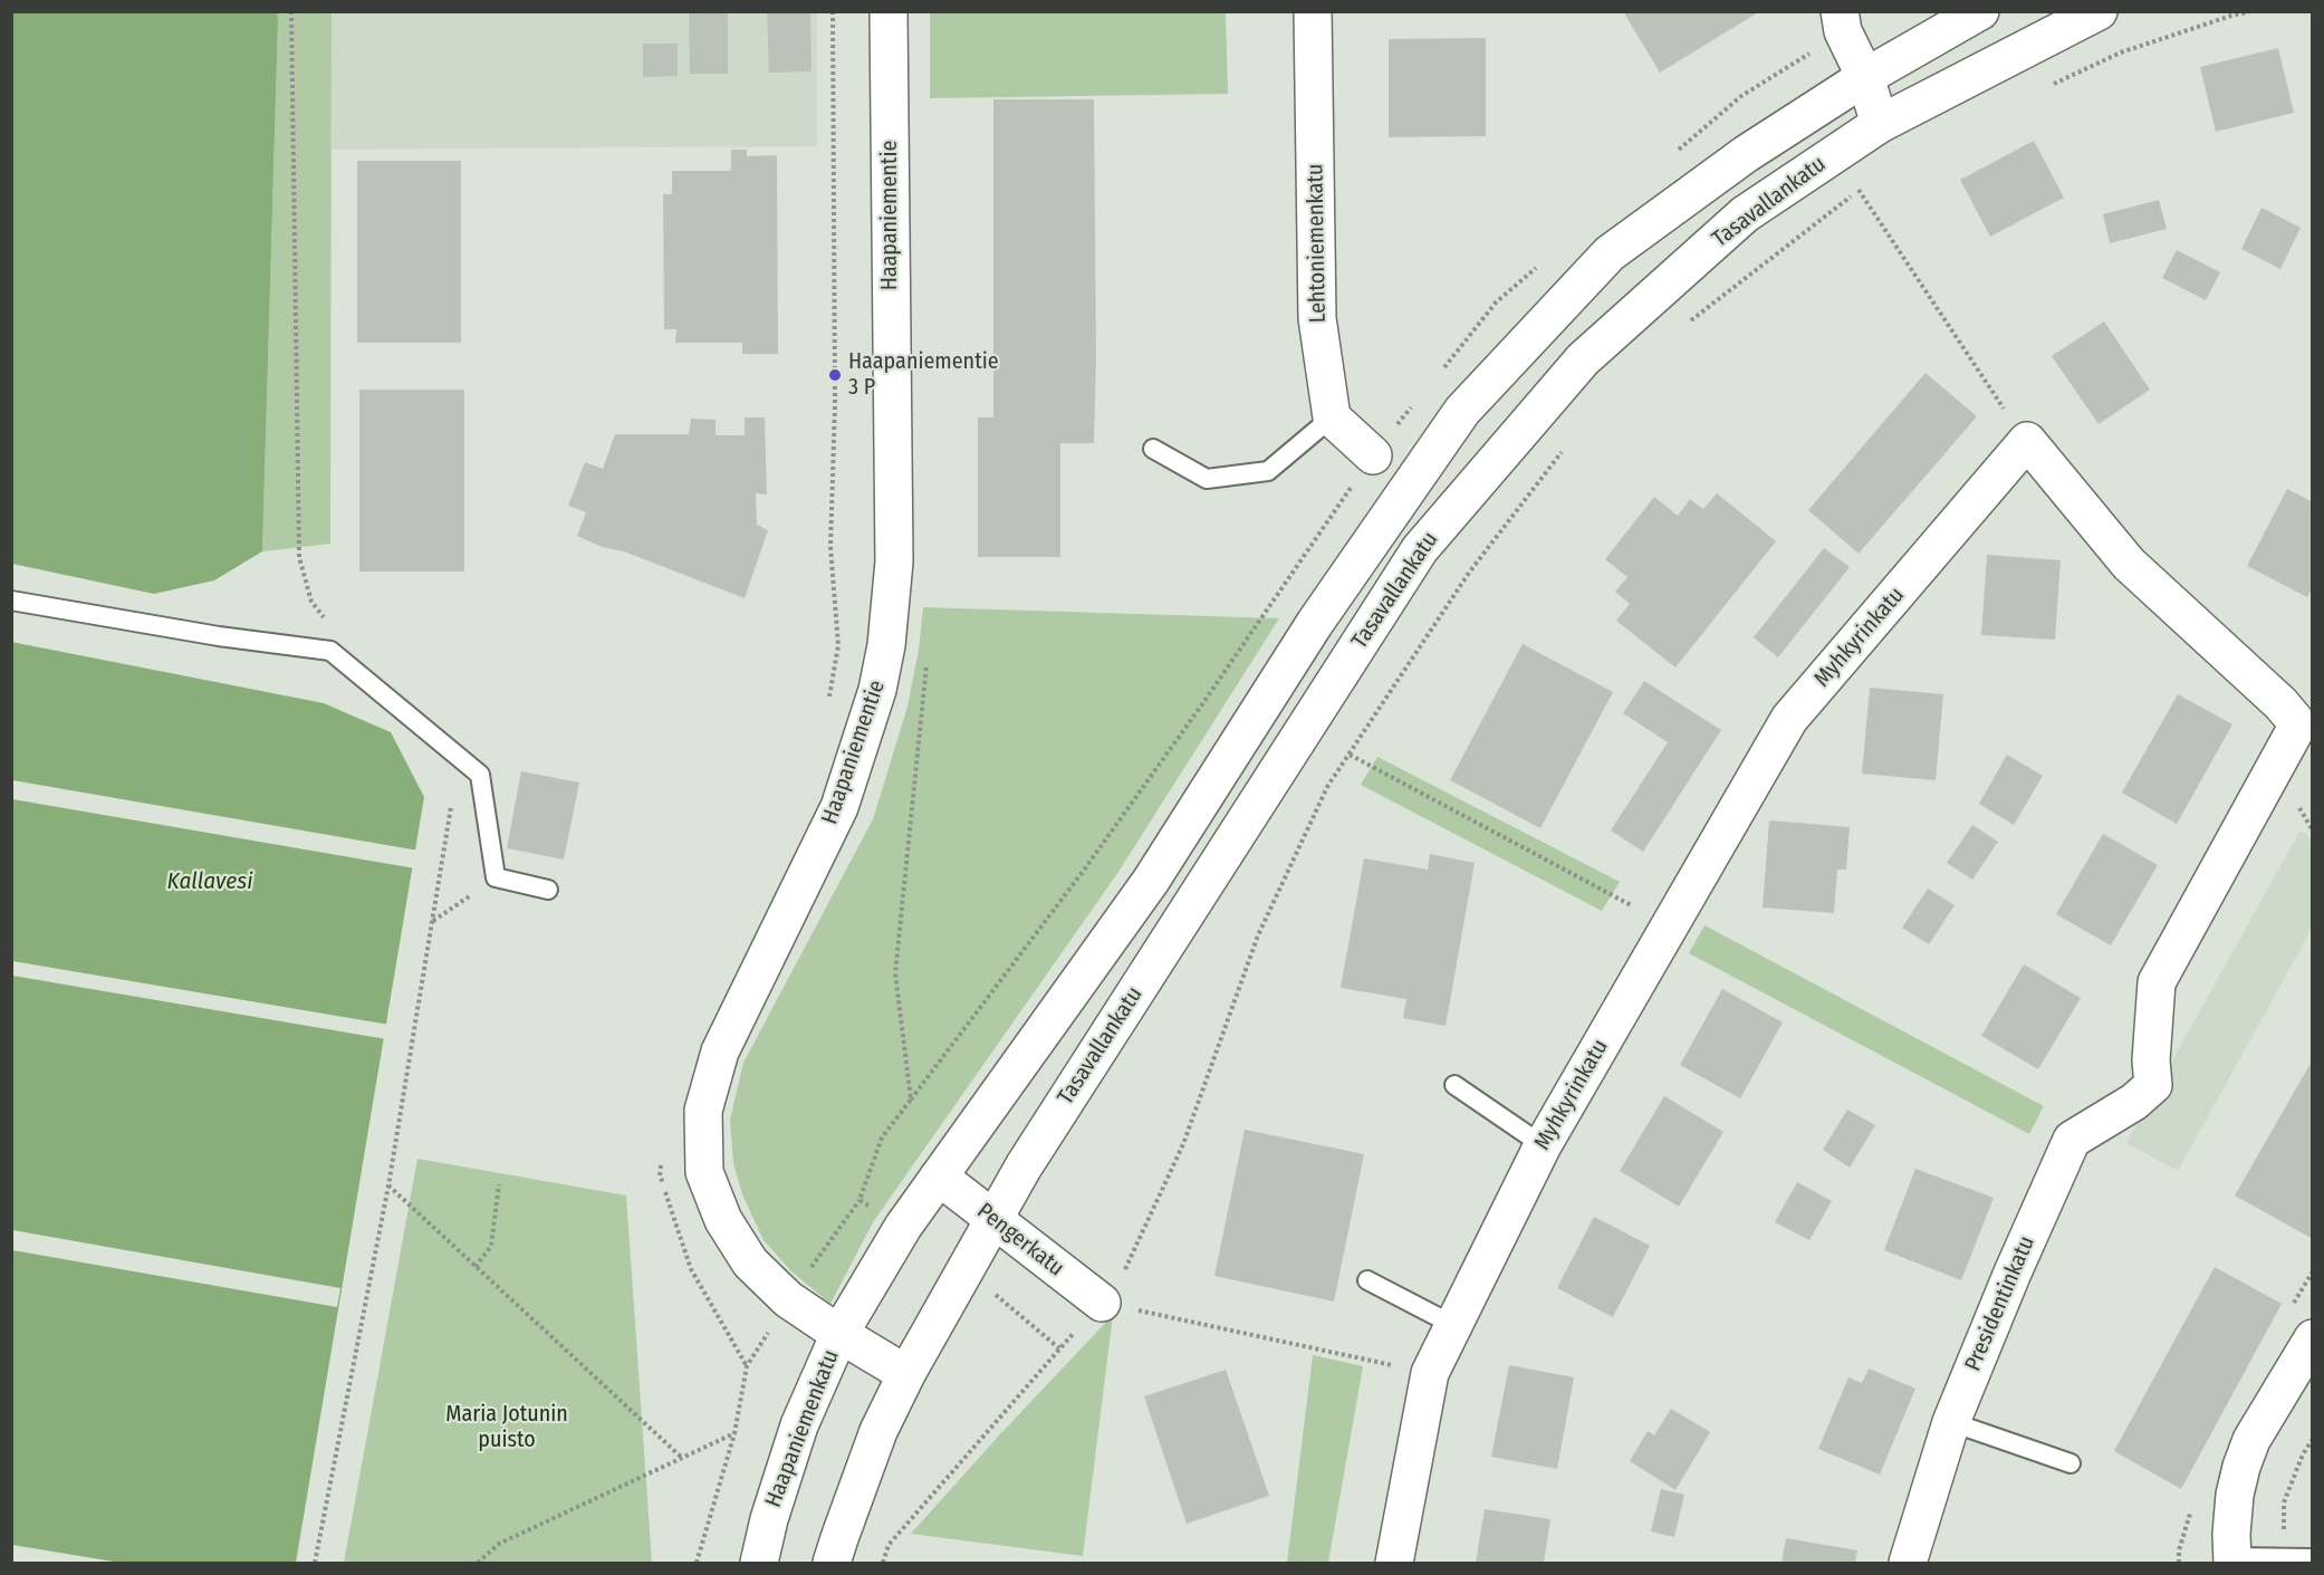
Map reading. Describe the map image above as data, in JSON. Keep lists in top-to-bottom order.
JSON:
{
  "streets": {
    "street": [
      "Tasavallankatu",
      "Haapaniementie",
      "Lehtoniemenkatu",
      "Myhkyrinkatu",
      "Pengerkatu",
      "Presidentinkatu",
      "Haapaniemenkatu"
    ]
  },
  "crossings": [
    ["Tasavallankatu", "Haapaniementie"],
    ["Tasavallankatu", "Pengerkatu"],
    ["Haapaniementie", "Haapaniemenkatu"]
  ],
  "water": ["Kallavesi"],
  "parks": ["Maria Jotunin puisto"],
  "places": ["Haapaniementie 3 P"]
}
